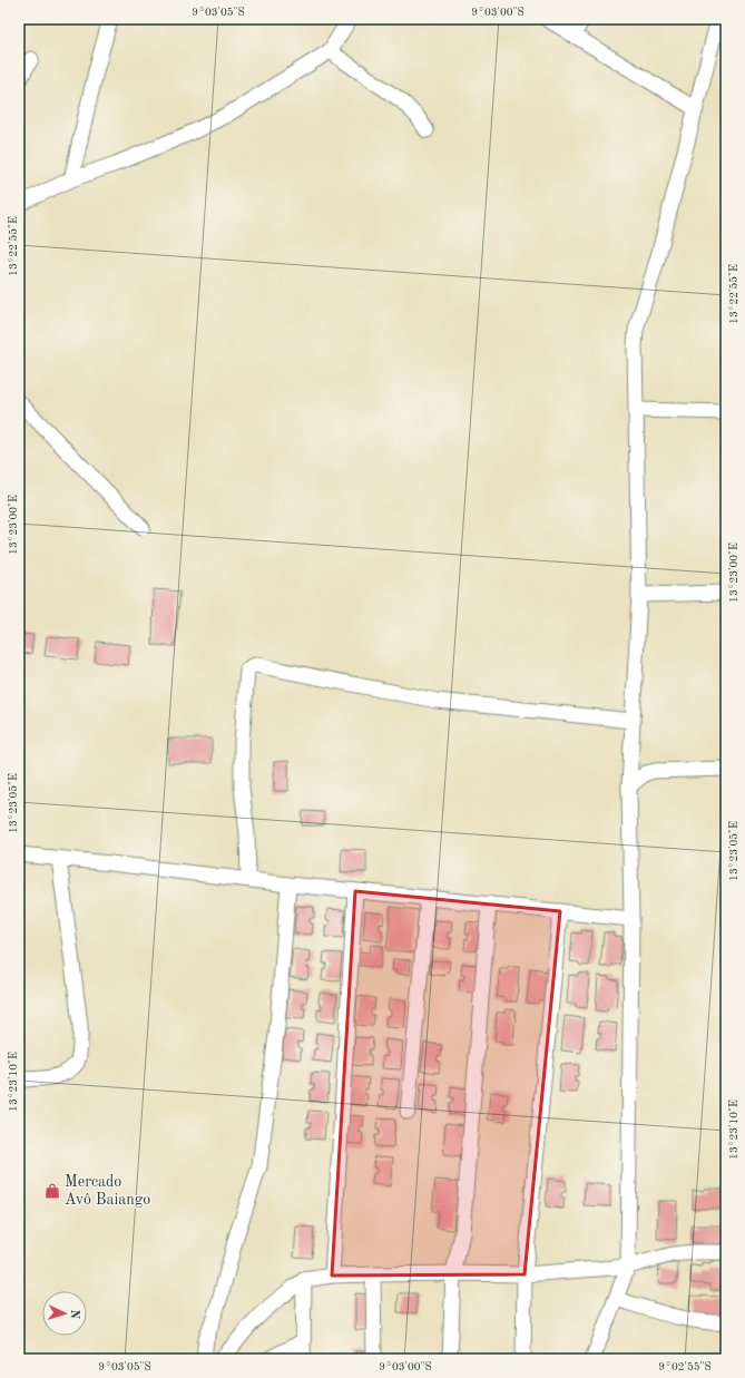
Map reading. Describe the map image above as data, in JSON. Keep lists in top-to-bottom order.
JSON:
{
  "places": {
    "shop": ["Mercado Avô Baiango"]
  },
  "north": "right",
  "coordinates": [
    "9°03'05\"S",
    "9°03'00\"S",
    "13°22'55\"E",
    "13°23'00\"E",
    "13°23'05\"E",
    "13°23'10\"E",
    "9°02'55\"S"
  ]
}
